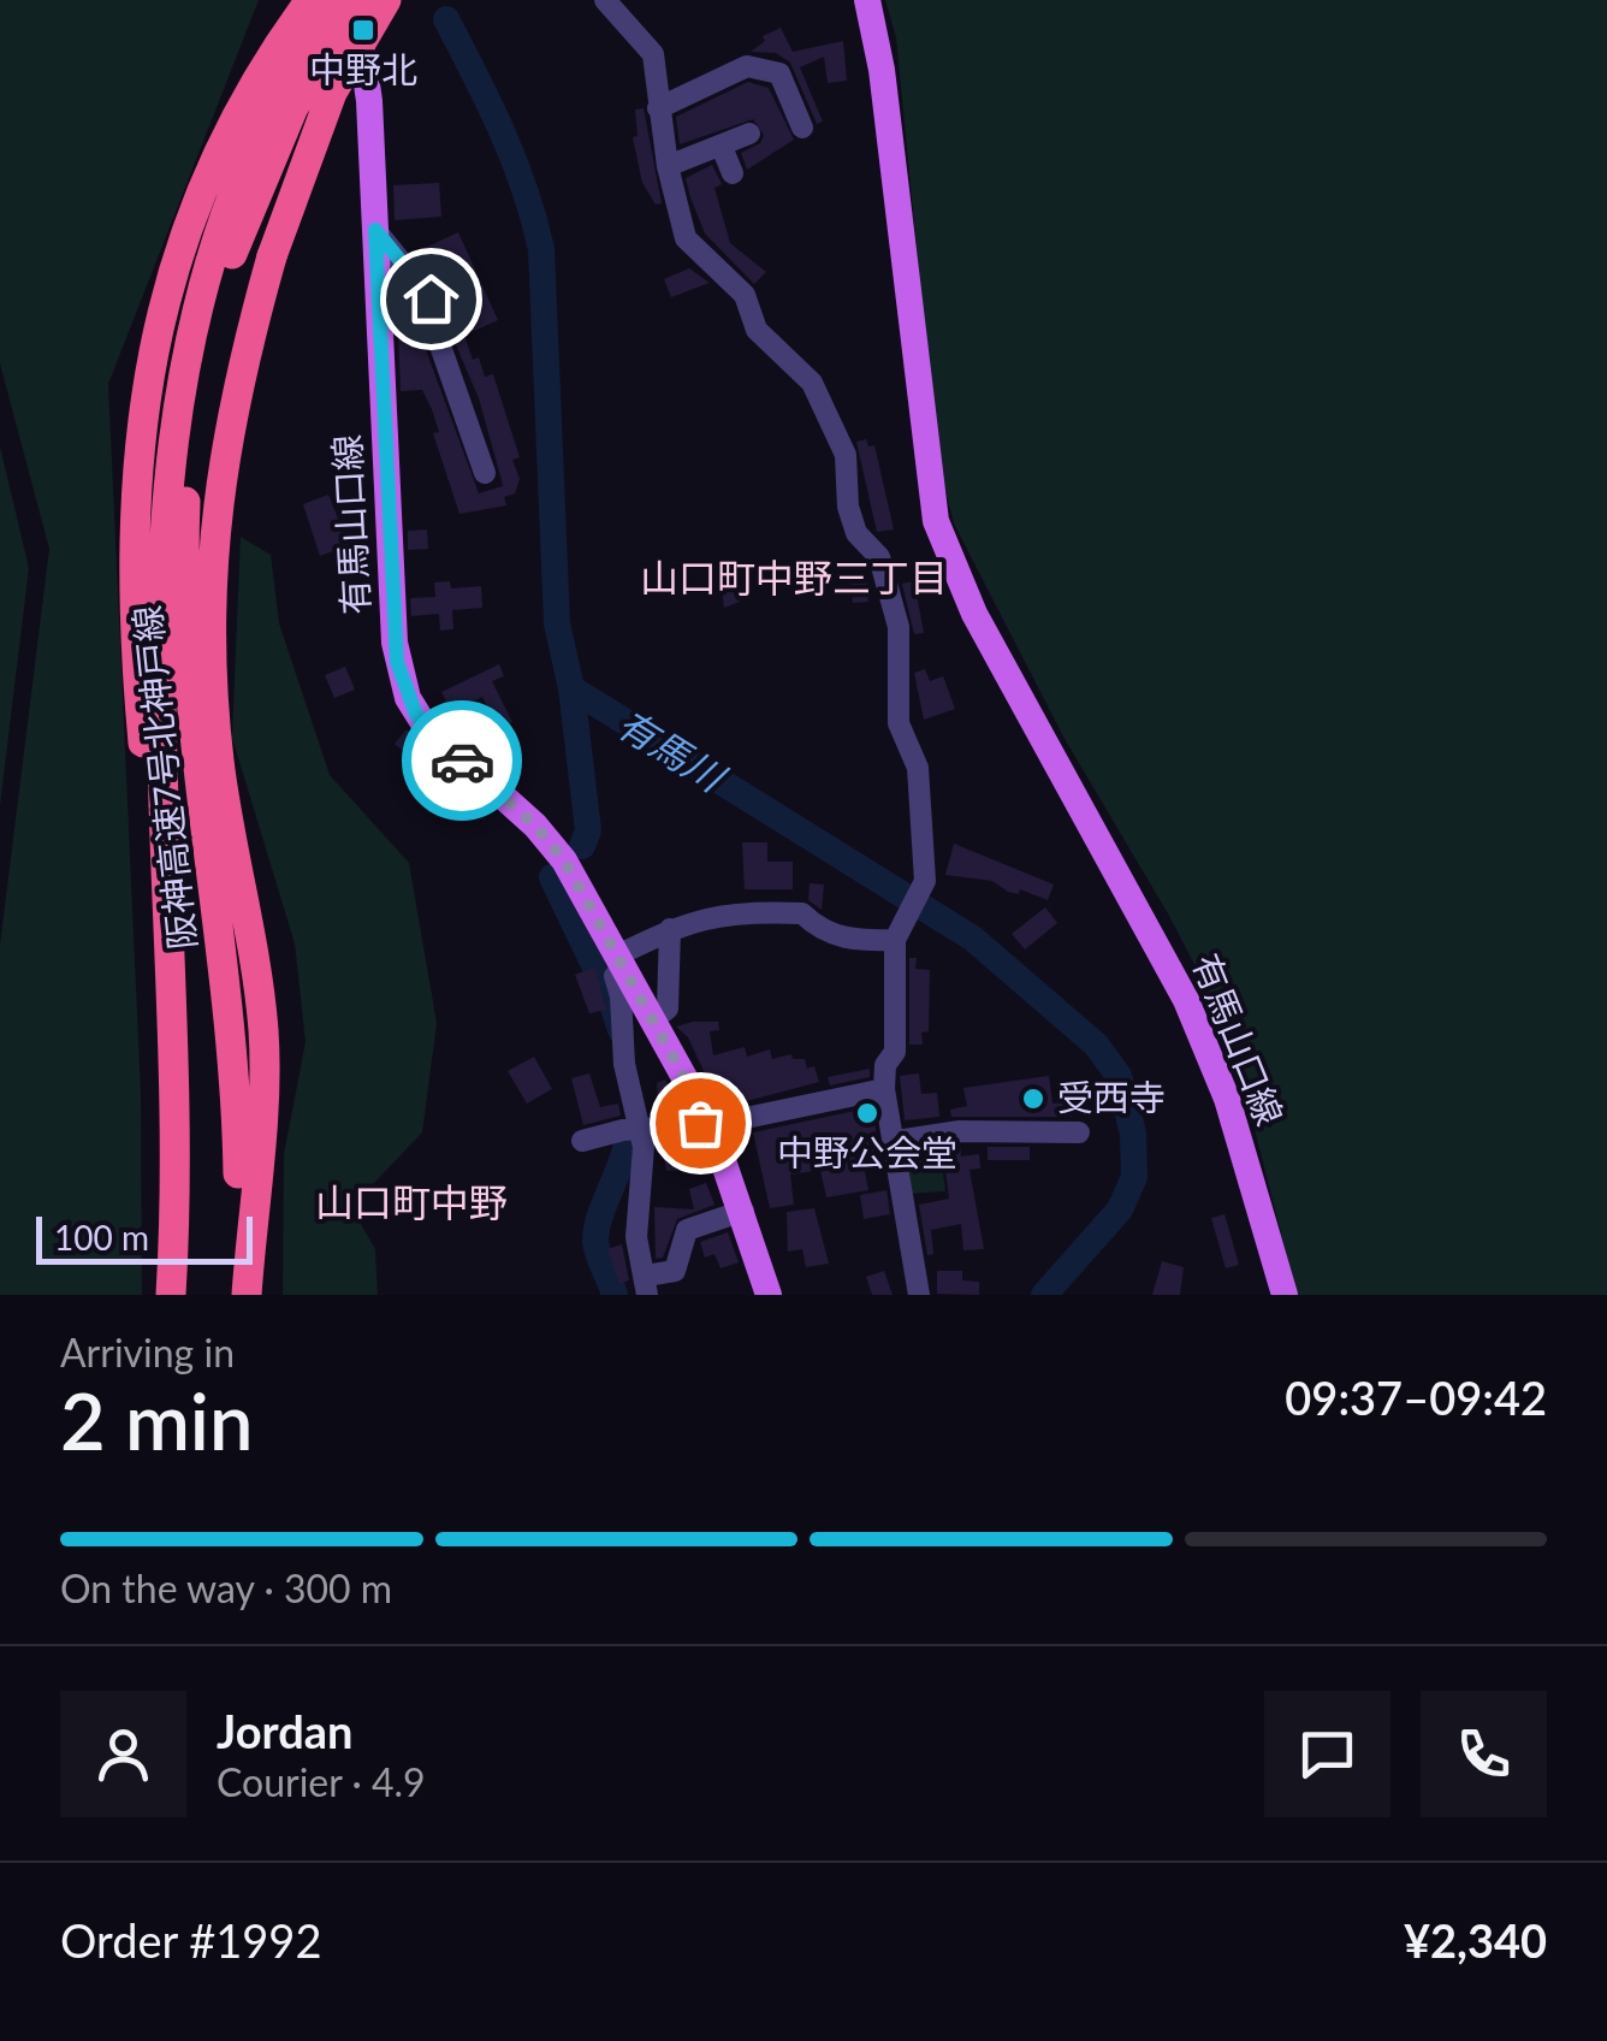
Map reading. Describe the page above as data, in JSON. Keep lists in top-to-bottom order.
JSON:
{
  "streets": {
    "highway": ["阪神高速7号北神戸線"],
    "main road": ["有馬山口線"]
  },
  "crossings": [
    ["有馬山口線", "阪神高速7号北神戸線"]
  ],
  "districts": ["山口町中野三丁目", "山口町中野"],
  "water": ["有馬川"],
  "places": {
    "transit": ["中野北"],
    "other": ["受西寺", "中野公会堂"]
  },
  "scale_bar": "100 m",
  "page": {
    "scale": "100 m",
    "heading": ["2 min", "Arriving in", "09:37–09:42"],
    "panel": [
      "Jordan",
      "Courier · 4.9",
      "Order #1992",
      "¥2,340"
    ],
    "bar": "On the way · 300 m"
  }
}
